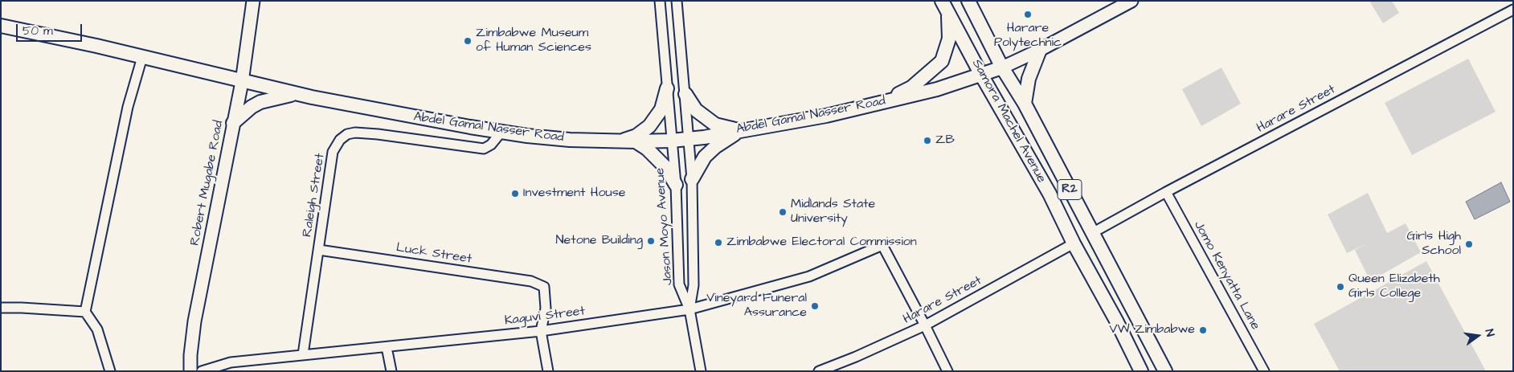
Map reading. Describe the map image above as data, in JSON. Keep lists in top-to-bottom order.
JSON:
{
  "streets": {
    "highway": ["Abdel Gamal Nasser Road", "Samora Machel Avenue", "R2"],
    "main road": ["Robert Mugabe Road"],
    "street": [
      "Harare Street",
      "Raleigh Street",
      "Jason Moyo Avenue",
      "Luck Street",
      "Jomo Kenyatta Lane",
      "Kaguvi Street"
    ]
  },
  "crossings": [
    ["Harare Street", "Samora Machel Avenue"],
    ["Harare Street", "Jomo Kenyatta Lane"],
    ["Harare Street", "Kaguvi Street"],
    ["Abdel Gamal Nasser Road", "Samora Machel Avenue"],
    ["Abdel Gamal Nasser Road", "Robert Mugabe Road"],
    ["Abdel Gamal Nasser Road", "Raleigh Street"],
    ["Abdel Gamal Nasser Road", "Jason Moyo Avenue"],
    ["Raleigh Street", "Luck Street"],
    ["Raleigh Street", "Kaguvi Street"],
    ["Jason Moyo Avenue", "Kaguvi Street"],
    ["Luck Street", "Kaguvi Street"]
  ],
  "places": [
    "Harare Polytechnic",
    "Zimbabwe Museum of Human Sciences",
    "ZB",
    "Investment House",
    "Midlands State University",
    "Netone Building",
    "Zimbabwe Electoral Commission",
    "Girls High School",
    "Queen Elizabeth Girls College",
    "Vineyard Funeral Assurance",
    "VW Zimbabwe"
  ],
  "scale_bar": "50 m",
  "north": "right"
}
